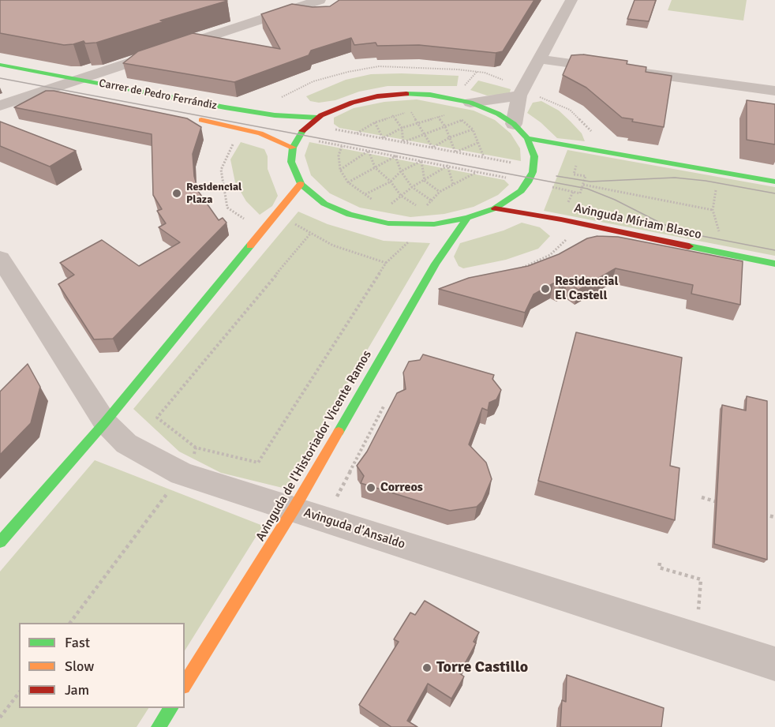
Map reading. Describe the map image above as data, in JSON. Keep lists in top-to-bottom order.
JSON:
{
  "streets": {
    "street": [
      "Carrer de Pedro Ferrándiz",
      "Avinguda Míriam Blasco",
      "Avinguda de l'Historiador Vicente Ramos",
      "Avinguda d'Ansaldo"
    ]
  },
  "crossings": [
    ["Avinguda de l'Historiador Vicente Ramos", "Avinguda d'Ansaldo"]
  ],
  "places": [
    "Residencial Plaza",
    "Residencial El Castell",
    "Correos",
    "Torre Castillo"
  ],
  "legend": ["Fast", "Slow", "Jam"]
}
